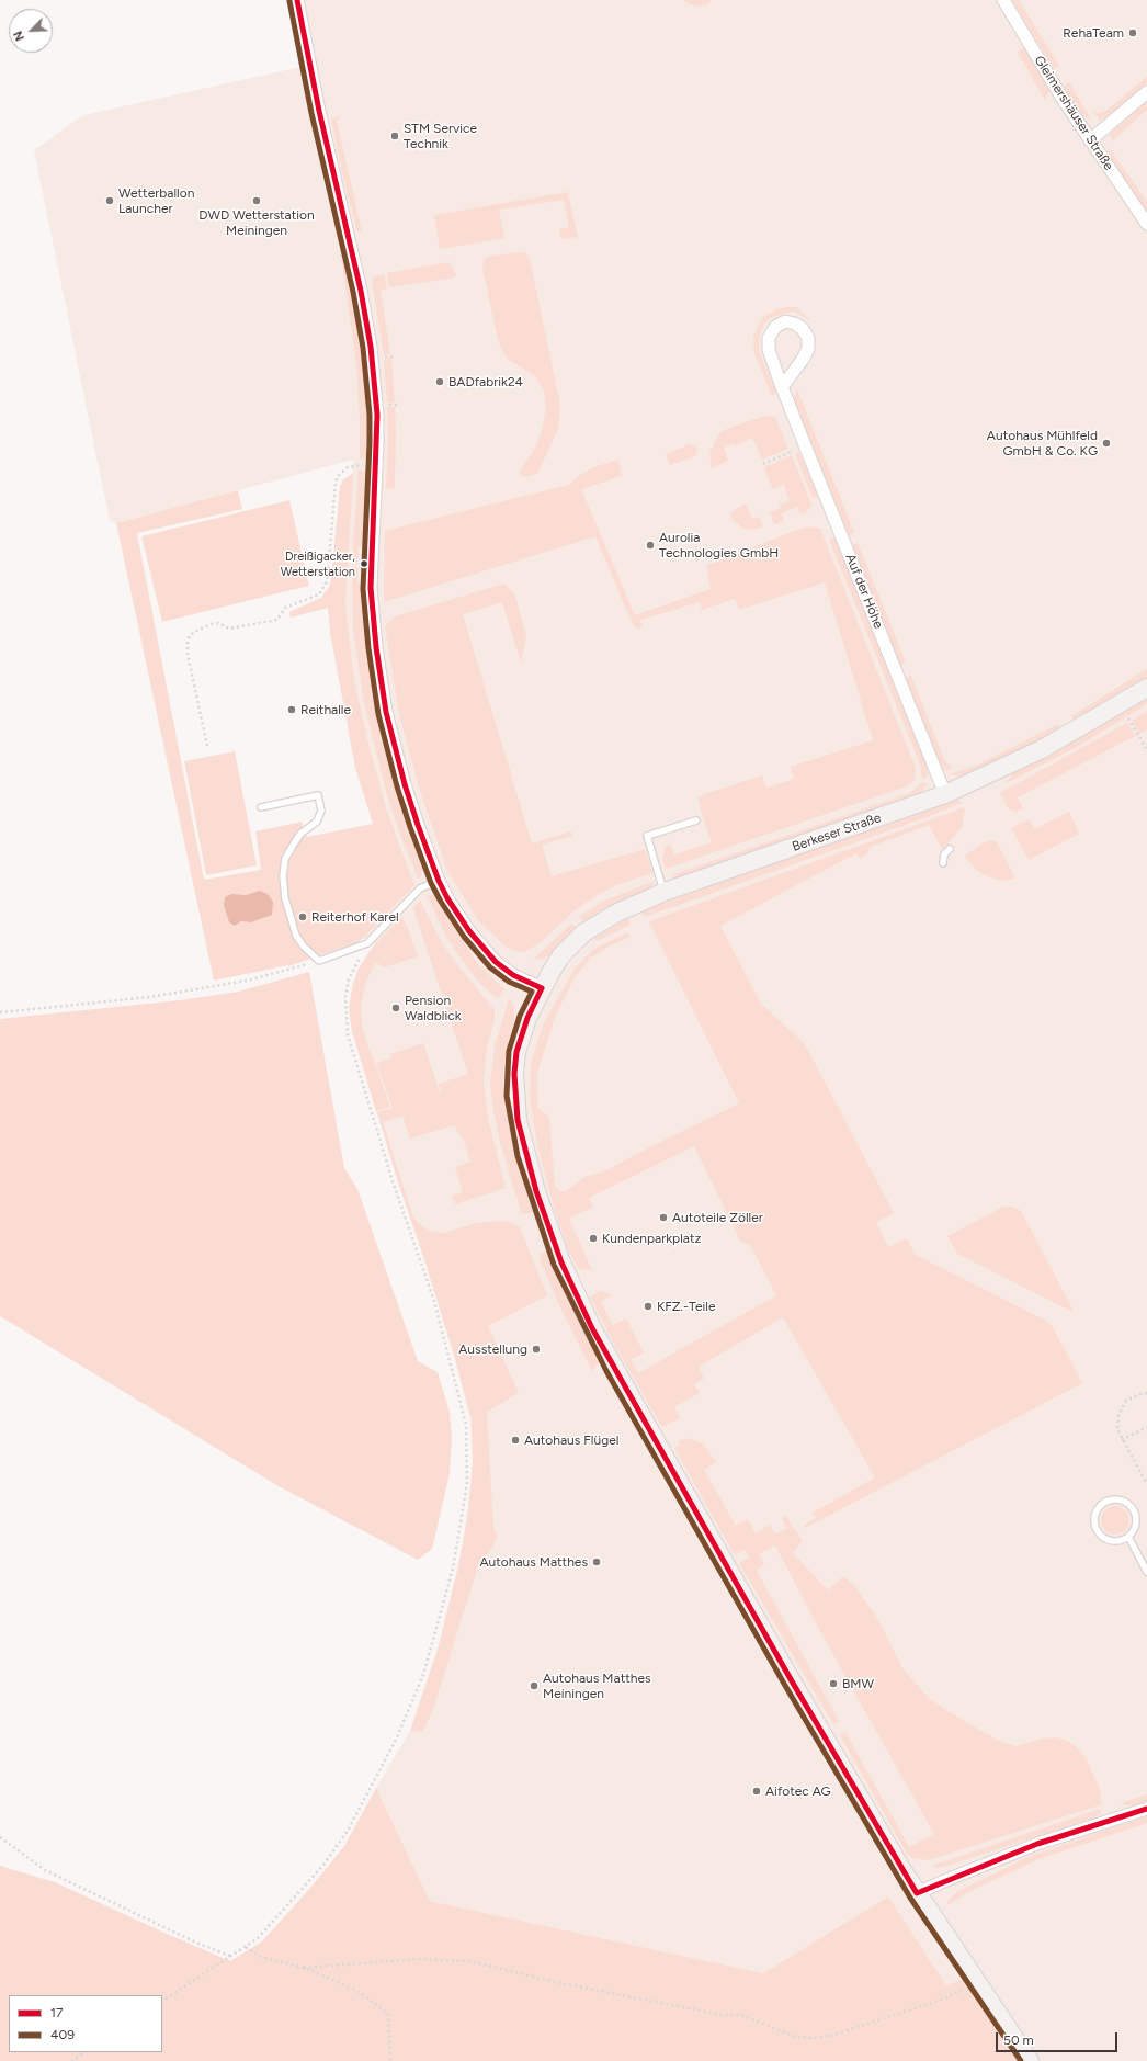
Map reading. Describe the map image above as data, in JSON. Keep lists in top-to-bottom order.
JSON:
{
  "streets": {
    "main road": ["Berkeser Straße"],
    "street": ["Gleimershäuser Straße", "Auf der Höhe"]
  },
  "crossings": [
    ["Auf der Höhe", "Berkeser Straße"]
  ],
  "places": [
    "RehaTeam",
    "STM Service Technik",
    "Wetterballon Launcher",
    "DWD Wetterstation Meiningen",
    "BADfabrik24",
    "Autohaus Mühlfeld GmbH & Co. KG",
    "Aurolia Technologies GmbH",
    "Dreißigacker, Wetterstation",
    "Reithalle",
    "Reiterhof Karel",
    "Pension Waldblick",
    "Autoteile Zöller",
    "Kundenparkplatz",
    "KFZ.-Teile",
    "Ausstellung",
    "Autohaus Flügel",
    "Autohaus Matthes",
    "BMW",
    "Autohaus Matthes Meiningen",
    "Aifotec AG"
  ],
  "lines": ["transit line 17", "transit line 409"],
  "legend": ["17", "409"],
  "scale_bar": "50 m",
  "north": "bottom left"
}
